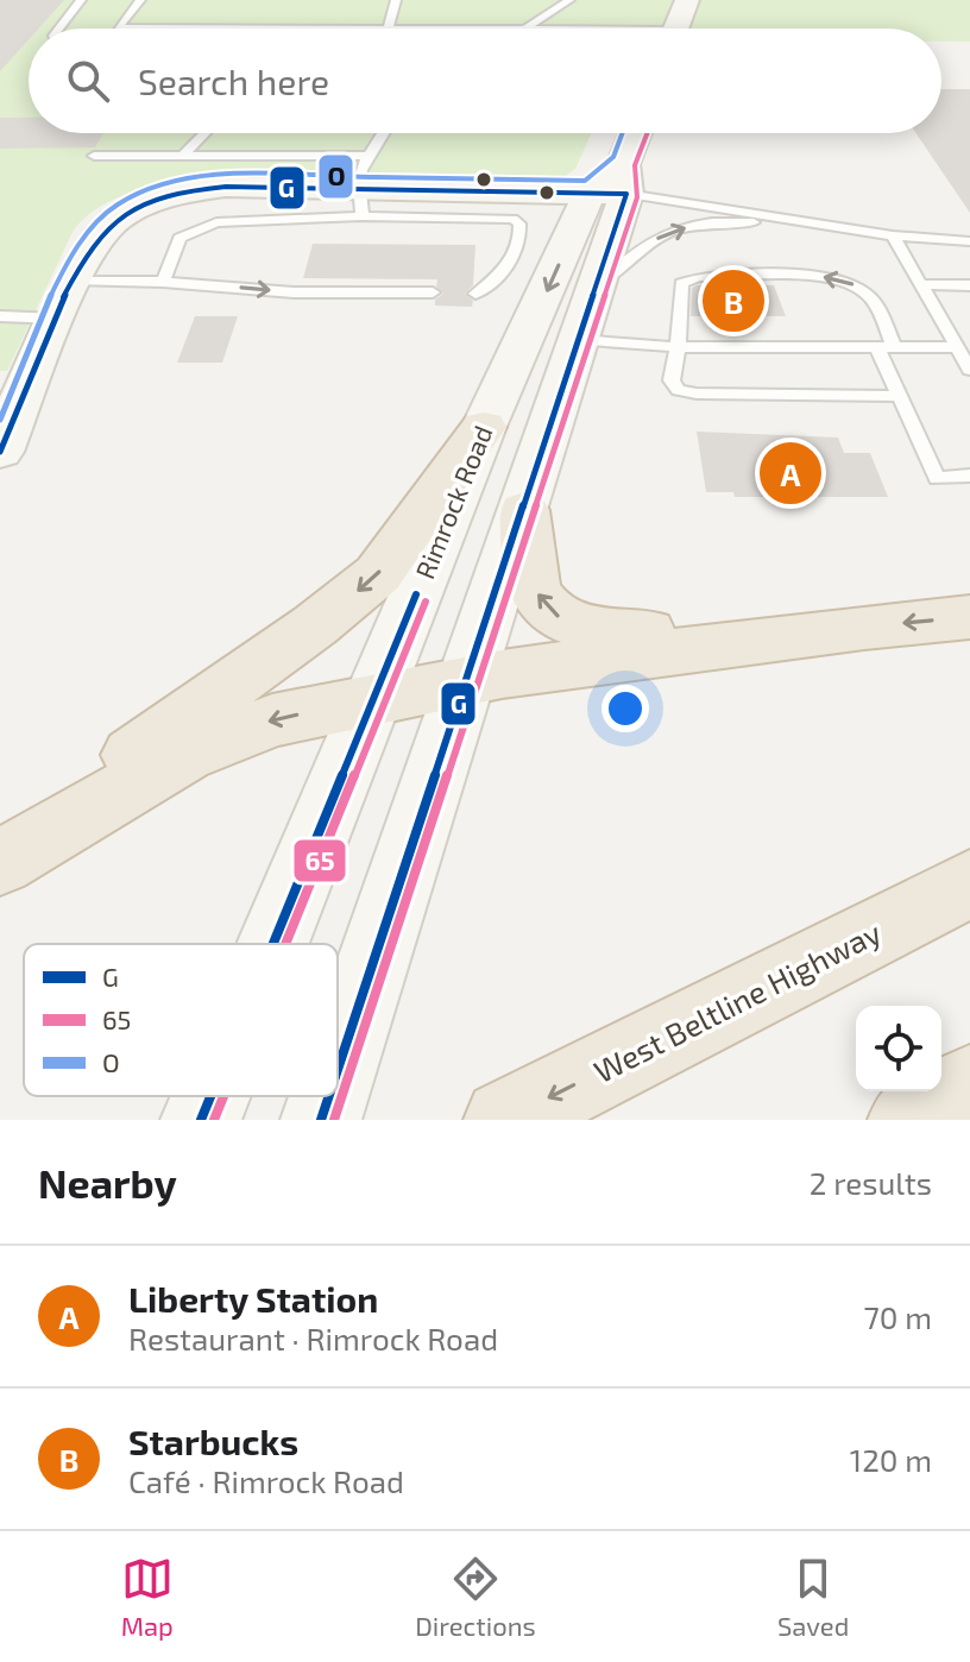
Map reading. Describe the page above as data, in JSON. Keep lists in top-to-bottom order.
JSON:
{
  "streets": {
    "highway": ["West Beltline Highway"],
    "main road": ["Rimrock Road"]
  },
  "lines": ["transit line 65", "transit line O", "transit line G"],
  "legend": ["G", "65", "O"],
  "page": {
    "search": "Search here",
    "pins": ["B", "A"],
    "heading": ["Nearby", "2 results"],
    "list": [
      {
        "mark": "A",
        "name": "Liberty Station",
        "note": "Restaurant · Rimrock Road",
        "value": "70 m"
      },
      {
        "mark": "B",
        "name": "Starbucks",
        "note": "Café · Rimrock Road",
        "value": "120 m"
      }
    ],
    "nav": ["Map", "Directions", "Saved"]
  }
}
